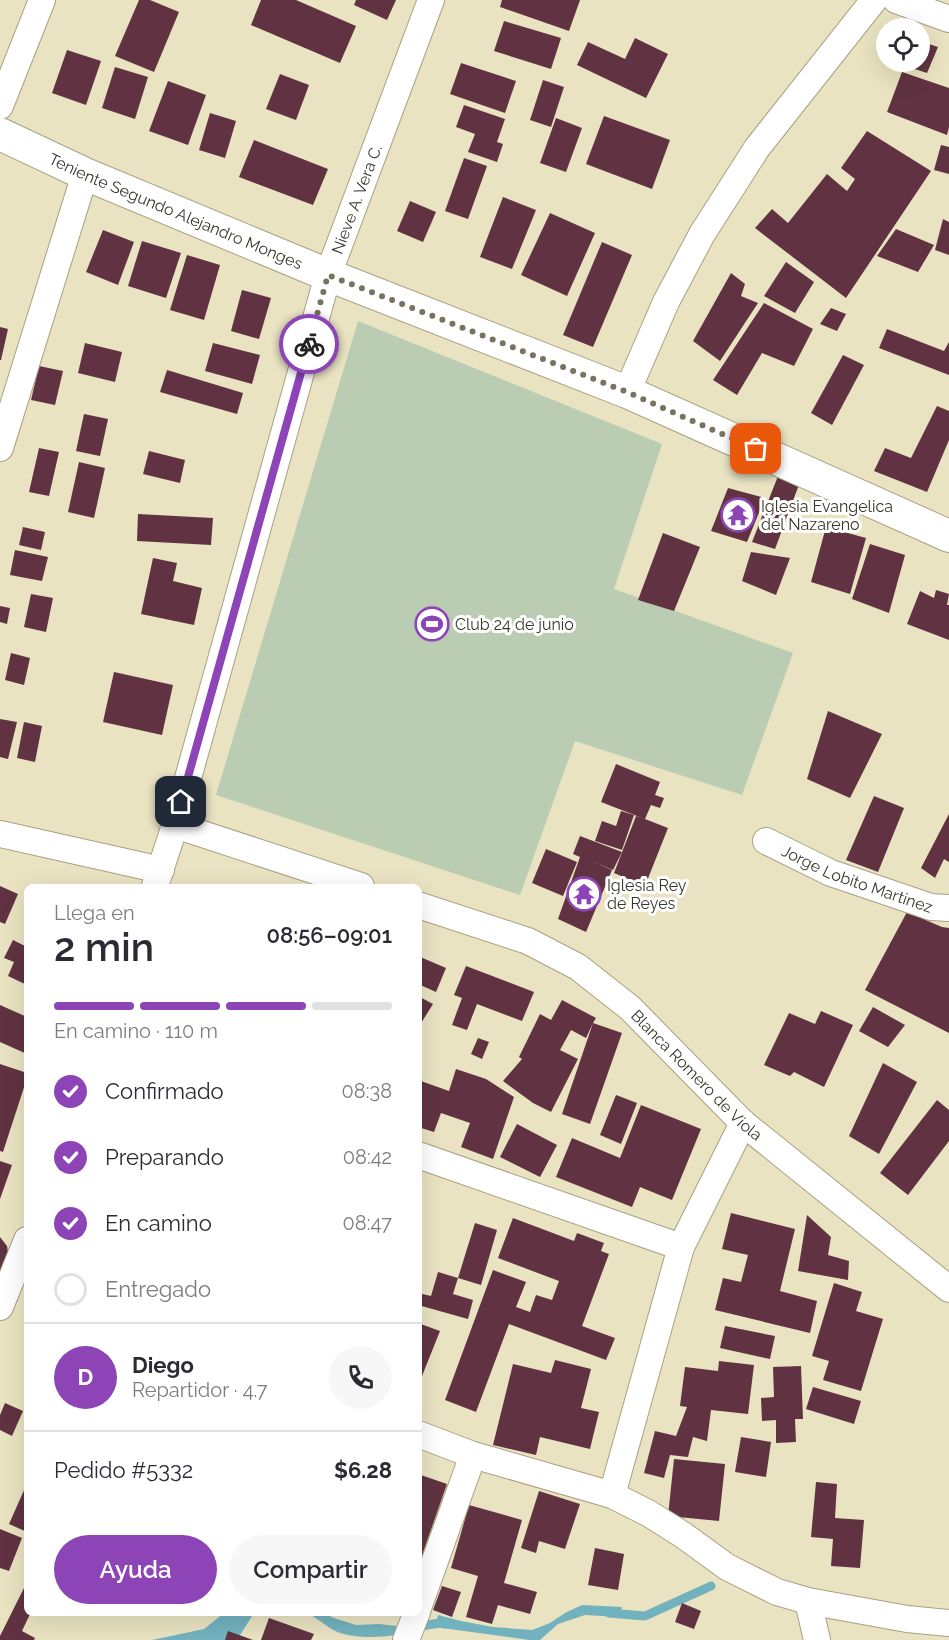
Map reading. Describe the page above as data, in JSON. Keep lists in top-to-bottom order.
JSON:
{
  "streets": {
    "street": [
      "Nieve A. Vera C.",
      "Teniente Segundo Alejandro Monges",
      "Jorge Lobito Martinez",
      "Blanca Romero de Viola"
    ]
  },
  "crossings": [
    ["Nieve A. Vera C.", "Teniente Segundo Alejandro Monges"]
  ],
  "places": {
    "temple": ["Iglesia Evangelica del Nazareno", "Iglesia Rey de Reyes"],
    "sports": ["Club 24 de junio"]
  },
  "page": {
    "heading": ["2 min", "Llega en", "08:56–09:01"],
    "panel": [
      "Diego",
      "Repartidor · 4.7",
      "Pedido #5332",
      "$6.28"
    ],
    "bar": "En camino · 110 m",
    "list": [
      ["Confirmado", "08:38"],
      ["Preparando", "08:42"],
      ["En camino", "08:47"],
      "Entregado"
    ],
    "round": "D",
    "buttons": ["Ayuda", "Compartir"]
  }
}
